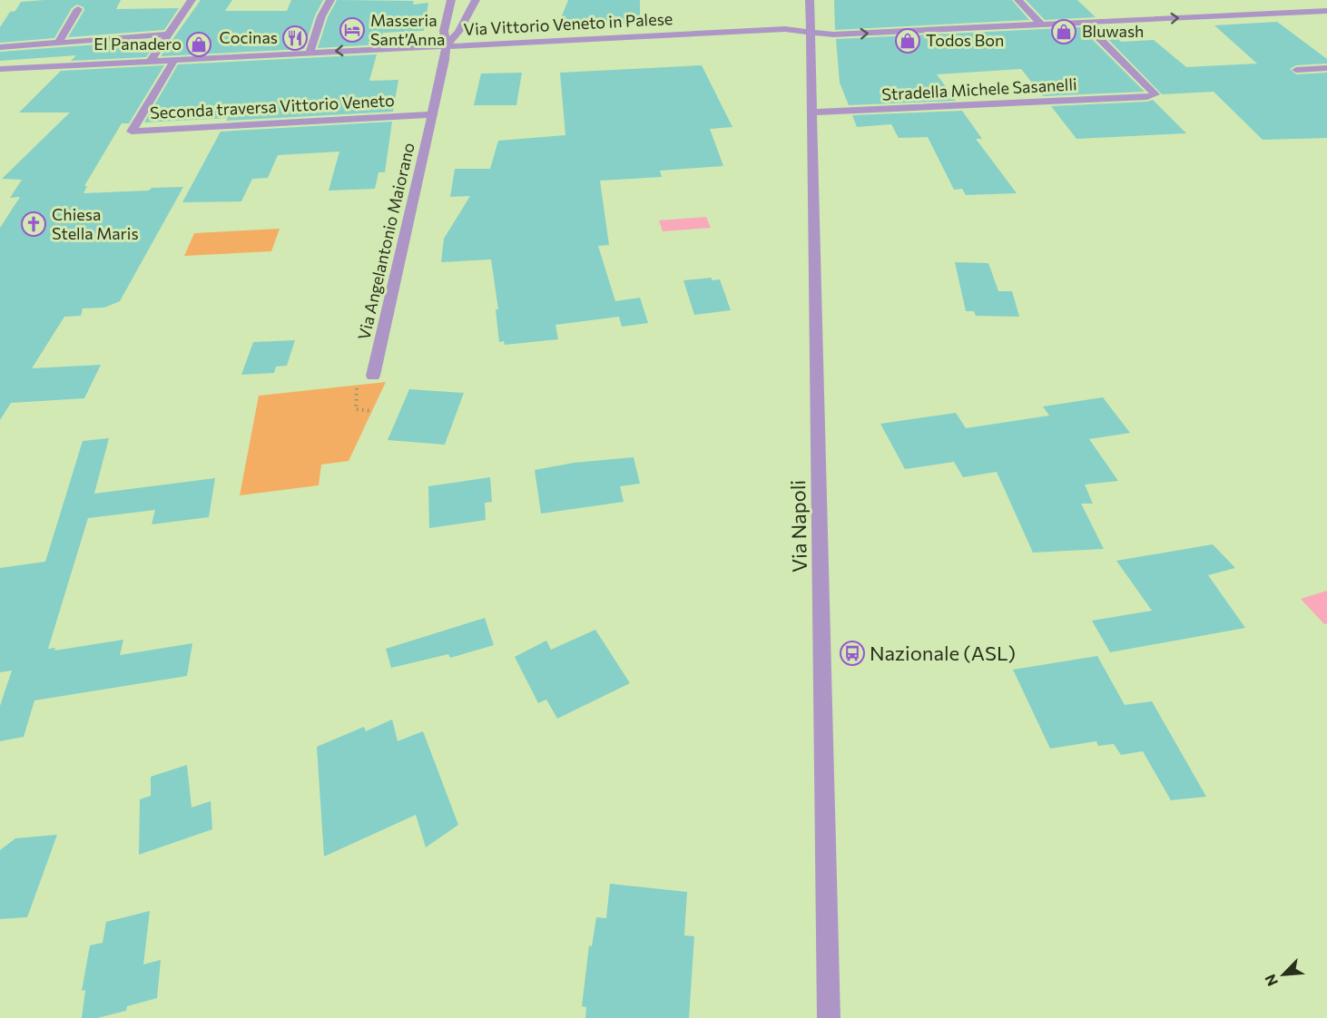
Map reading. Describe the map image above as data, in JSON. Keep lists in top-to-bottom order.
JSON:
{
  "streets": {
    "street": [
      "Via Vittorio Veneto in Palese",
      "Stradella Michele Sasanelli",
      "Seconda traversa Vittorio Veneto",
      "Via Angelantonio Maiorano",
      "Via Napoli"
    ]
  },
  "crossings": [
    ["Via Vittorio Veneto in Palese", "Stradella Michele Sasanelli"],
    ["Via Vittorio Veneto in Palese", "Seconda traversa Vittorio Veneto"],
    ["Via Vittorio Veneto in Palese", "Via Angelantonio Maiorano"],
    ["Via Vittorio Veneto in Palese", "Via Napoli"],
    ["Stradella Michele Sasanelli", "Via Napoli"],
    ["Seconda traversa Vittorio Veneto", "Via Angelantonio Maiorano"]
  ],
  "places": {
    "hotel": ["Masseria Sant’Anna"],
    "shop": ["Bluwash", "Todos Bon", "El Panadero"],
    "restaurant": ["Cocinas"],
    "church": ["Chiesa Stella Maris"],
    "bus stop": ["Nazionale (ASL)"]
  },
  "north": "bottom left"
}
